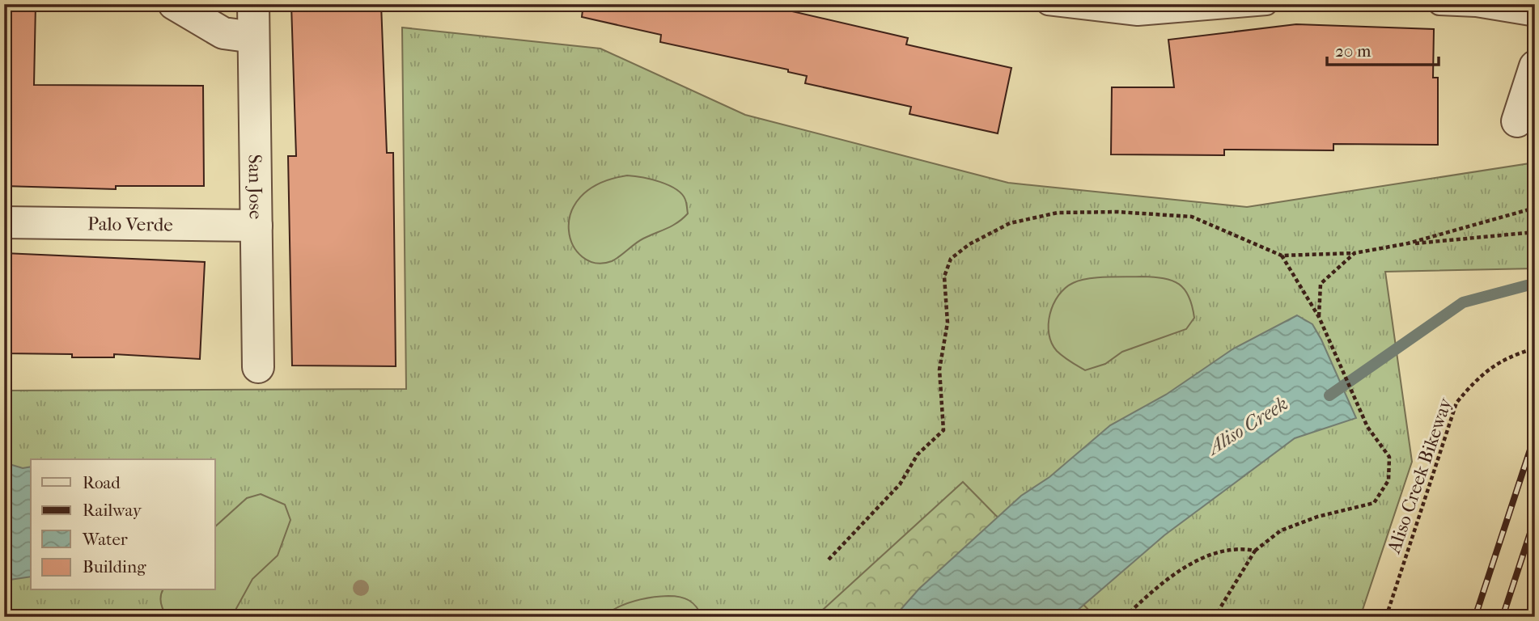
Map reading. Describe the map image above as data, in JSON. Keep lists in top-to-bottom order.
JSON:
{
  "streets": {
    "street": ["San Jose", "Palo Verde"],
    "path": ["Aliso Creek Bikeway"]
  },
  "crossings": [
    ["San Jose", "Palo Verde"]
  ],
  "water": ["Aliso Creek"],
  "legend": [
    "Road",
    "Railway",
    "Water",
    "Building"
  ],
  "scale_bar": "20 m"
}
